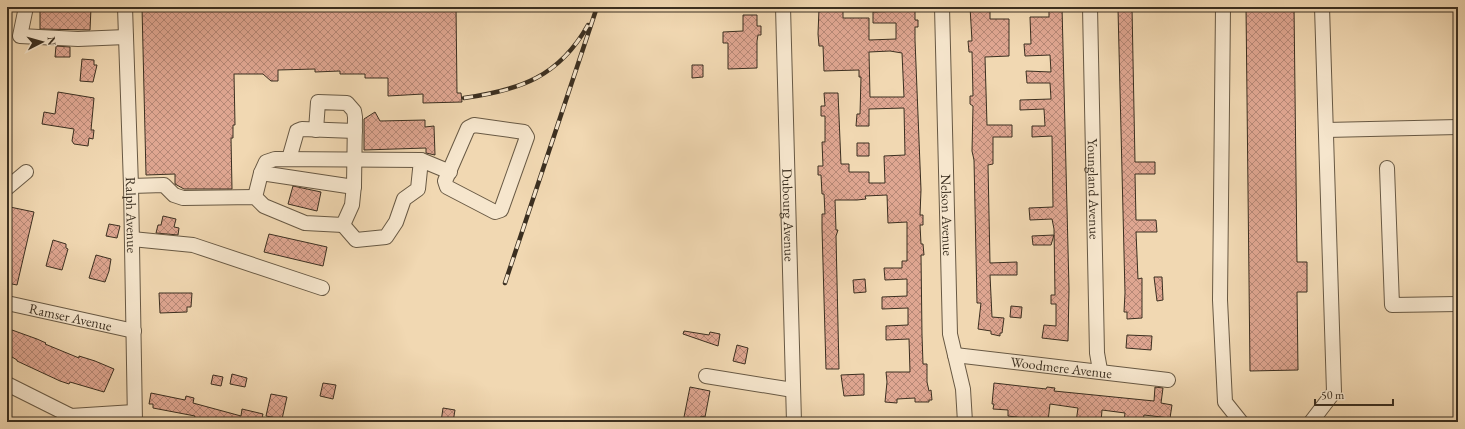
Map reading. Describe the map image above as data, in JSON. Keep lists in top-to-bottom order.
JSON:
{
  "streets": {
    "street": [
      "Youngland Avenue",
      "Ralph Avenue",
      "Dubourg Avenue",
      "Nelson Avenue",
      "Ramser Avenue",
      "Woodmere Avenue"
    ]
  },
  "crossings": [
    ["Youngland Avenue", "Woodmere Avenue"],
    ["Ralph Avenue", "Ramser Avenue"],
    ["Nelson Avenue", "Woodmere Avenue"]
  ],
  "scale_bar": "50 m",
  "north": "right"
}
